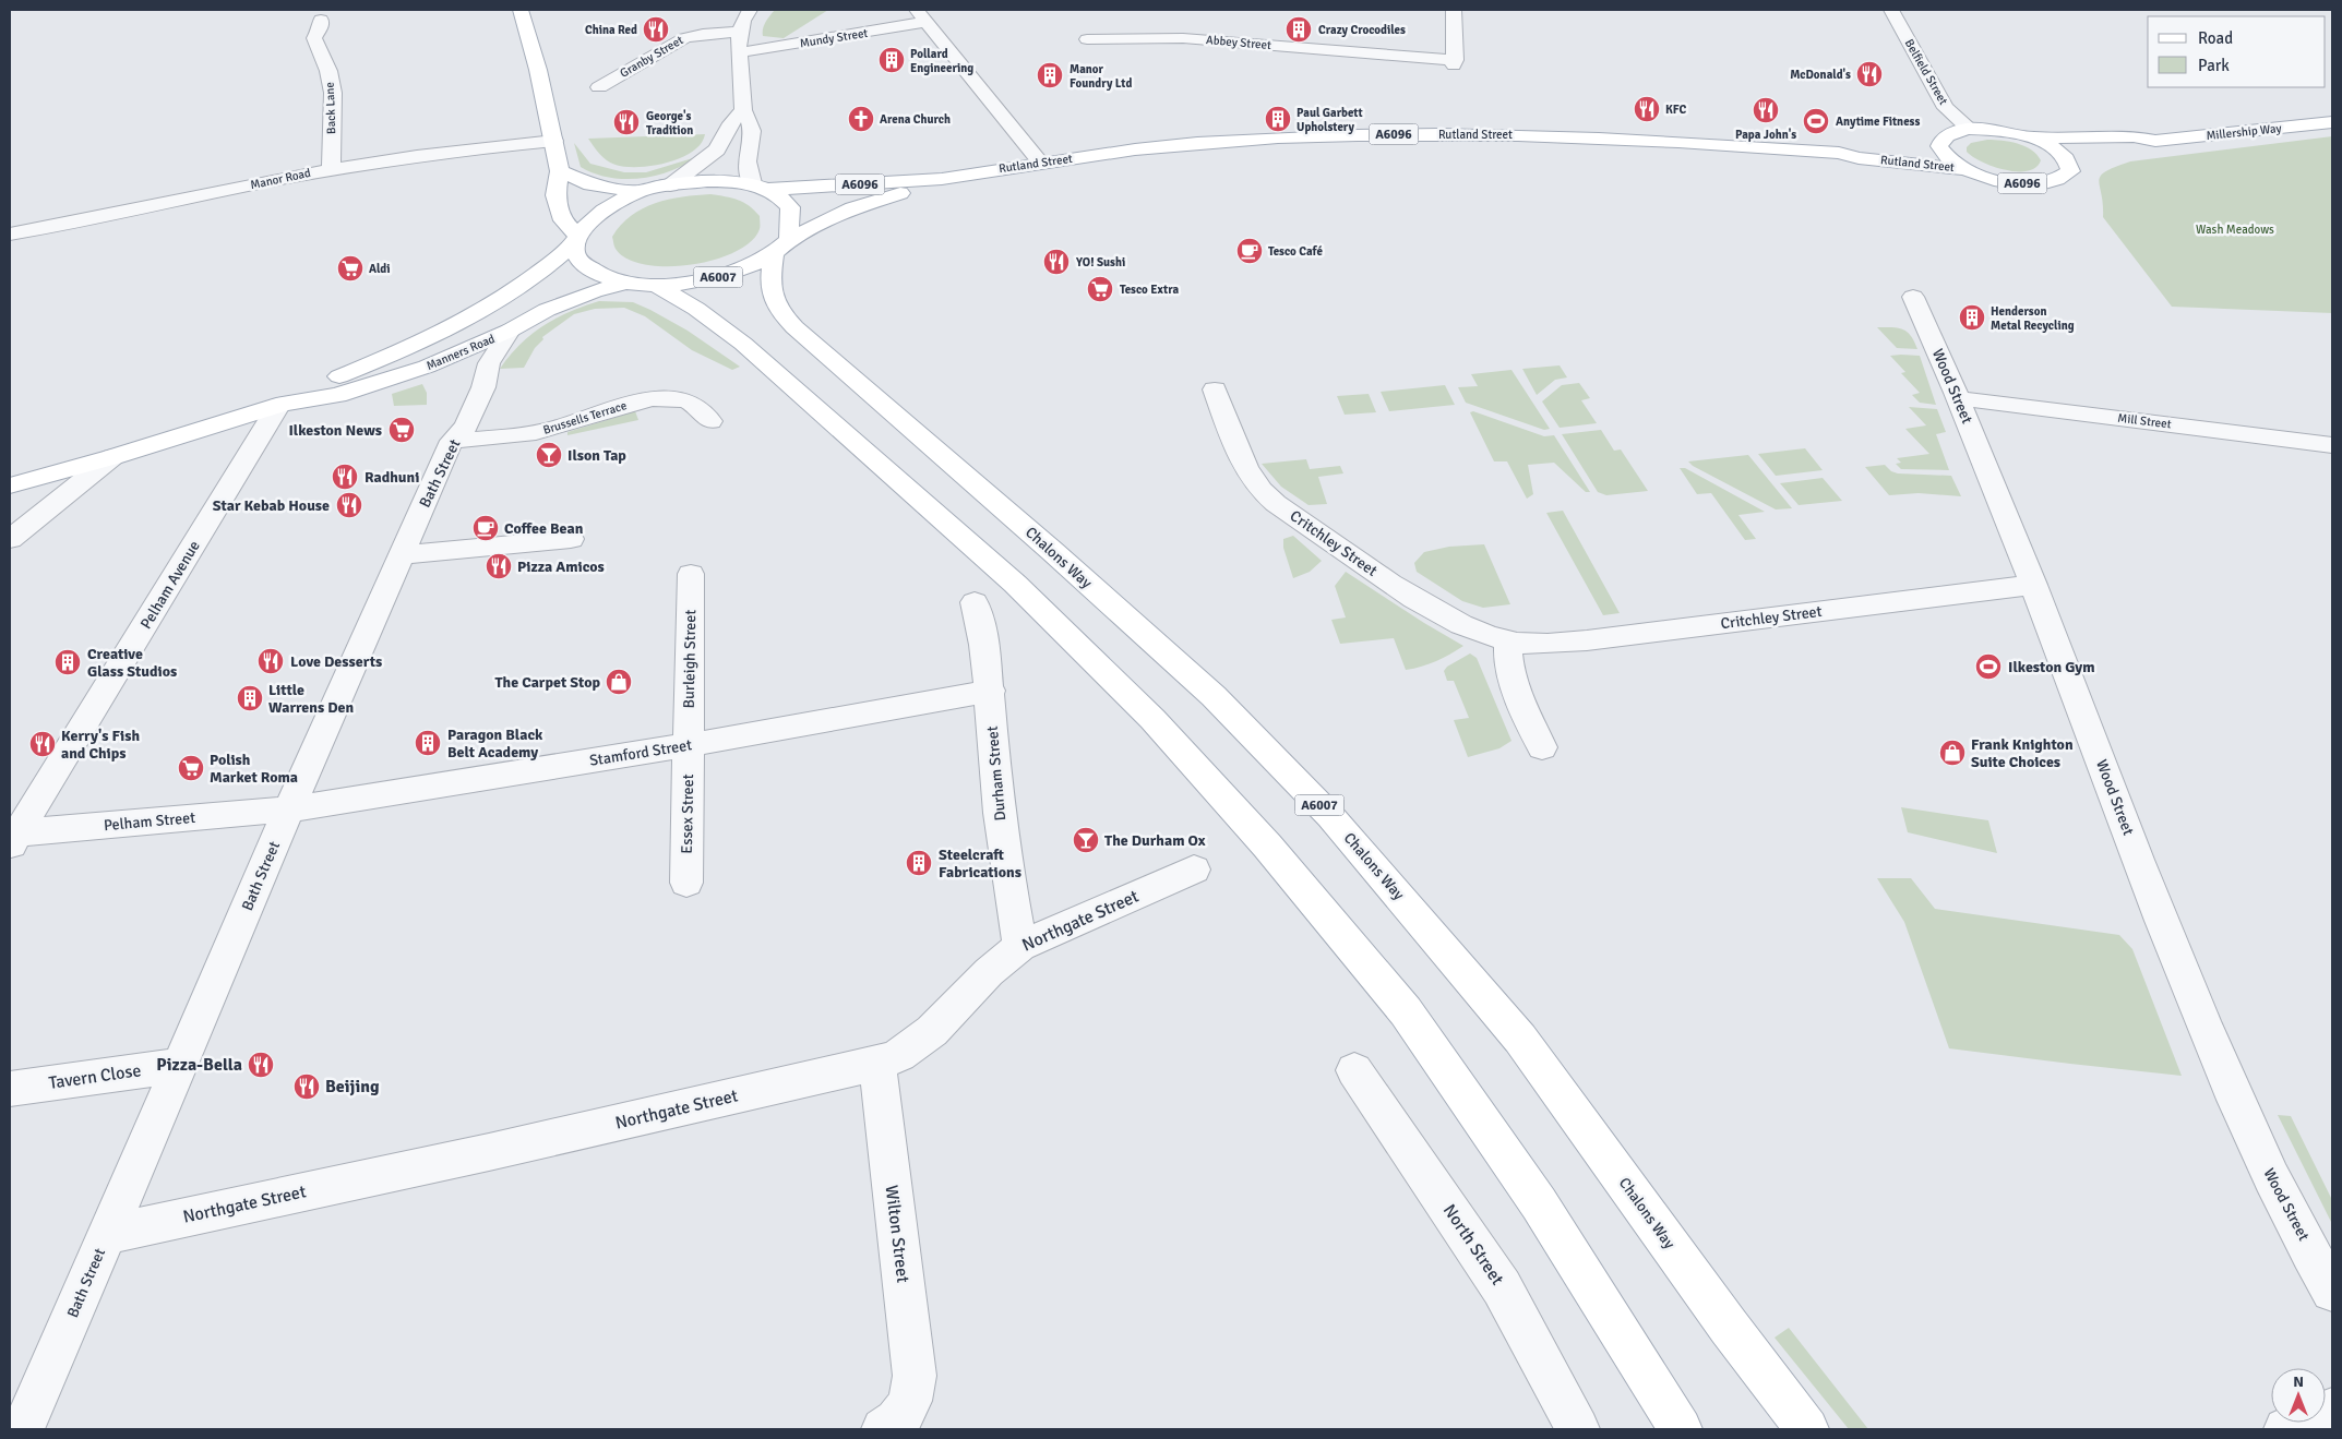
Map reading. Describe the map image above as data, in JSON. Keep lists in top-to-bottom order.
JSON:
{
  "streets": {
    "main road": [
      "Millership Way",
      "A6096",
      "Rutland Street",
      "A6007",
      "Manners Road",
      "Chalons Way"
    ],
    "street": [
      "Mundy Street",
      "Abbey Street",
      "Granby Street",
      "Belfield Street",
      "Back Lane",
      "Manor Road",
      "Wood Street",
      "Brussells Terrace",
      "Mill Street",
      "Bath Street",
      "Critchley Street",
      "Pelham Avenue",
      "Burleigh Street",
      "Stamford Street",
      "Durham Street",
      "Essex Street",
      "Pelham Street",
      "Northgate Street",
      "Tavern Close",
      "Wilton Street",
      "North Street"
    ]
  },
  "crossings": [
    ["Back Lane", "Manor Road"],
    ["Millership Way", "A6096"],
    ["A6096", "Rutland Street"],
    ["Rutland Street", "A6007"],
    ["Rutland Street", "Manners Road"],
    ["Rutland Street", "Chalons Way"],
    ["Manor Road", "A6007"],
    ["A6007", "Manners Road"],
    ["A6007", "Chalons Way"],
    ["Manners Road", "Bath Street"],
    ["Manners Road", "Pelham Avenue"],
    ["Wood Street", "Mill Street"],
    ["Wood Street", "Critchley Street"],
    ["Brussells Terrace", "Bath Street"],
    ["Bath Street", "Stamford Street"],
    ["Bath Street", "Pelham Street"],
    ["Bath Street", "Northgate Street"],
    ["Bath Street", "Tavern Close"],
    ["Pelham Avenue", "Pelham Street"],
    ["Burleigh Street", "Stamford Street"],
    ["Burleigh Street", "Essex Street"],
    ["Stamford Street", "Durham Street"],
    ["Stamford Street", "Essex Street"],
    ["Stamford Street", "Pelham Street"],
    ["Durham Street", "Northgate Street"],
    ["Northgate Street", "Wilton Street"]
  ],
  "parks": ["Wash Meadows"],
  "places": {
    "restaurant": [
      "China Red",
      "McDonald's",
      "KFC",
      "Papa John's",
      "George's Tradition",
      "YO! Sushi",
      "Radhuni",
      "Star Kebab House",
      "Pizza Amicos",
      "Love Desserts",
      "Kerry's Fish and Chips",
      "Pizza-Bella",
      "Beijing"
    ],
    "building": [
      "Crazy Crocodiles",
      "Pollard Engineering",
      "Manor Foundry Ltd",
      "Paul Garbett Upholstery",
      "Henderson Metal Recycling",
      "Creative Glass Studios",
      "Little Warrens Den",
      "Paragon Black Belt Academy",
      "Steelcraft Fabrications"
    ],
    "church": ["Arena Church"],
    "sports": ["Anytime Fitness", "Ilkeston Gym"],
    "cafe": ["Tesco Café", "Coffee Bean"],
    "supermarket": [
      "Aldi",
      "Tesco Extra",
      "Ilkeston News",
      "Polish Market Roma"
    ],
    "bar": ["Ilson Tap", "The Durham Ox"],
    "shop": ["The Carpet Stop", "Frank Knighton Suite Choices"]
  },
  "legend": ["Road", "Park"],
  "north": "top"
}
